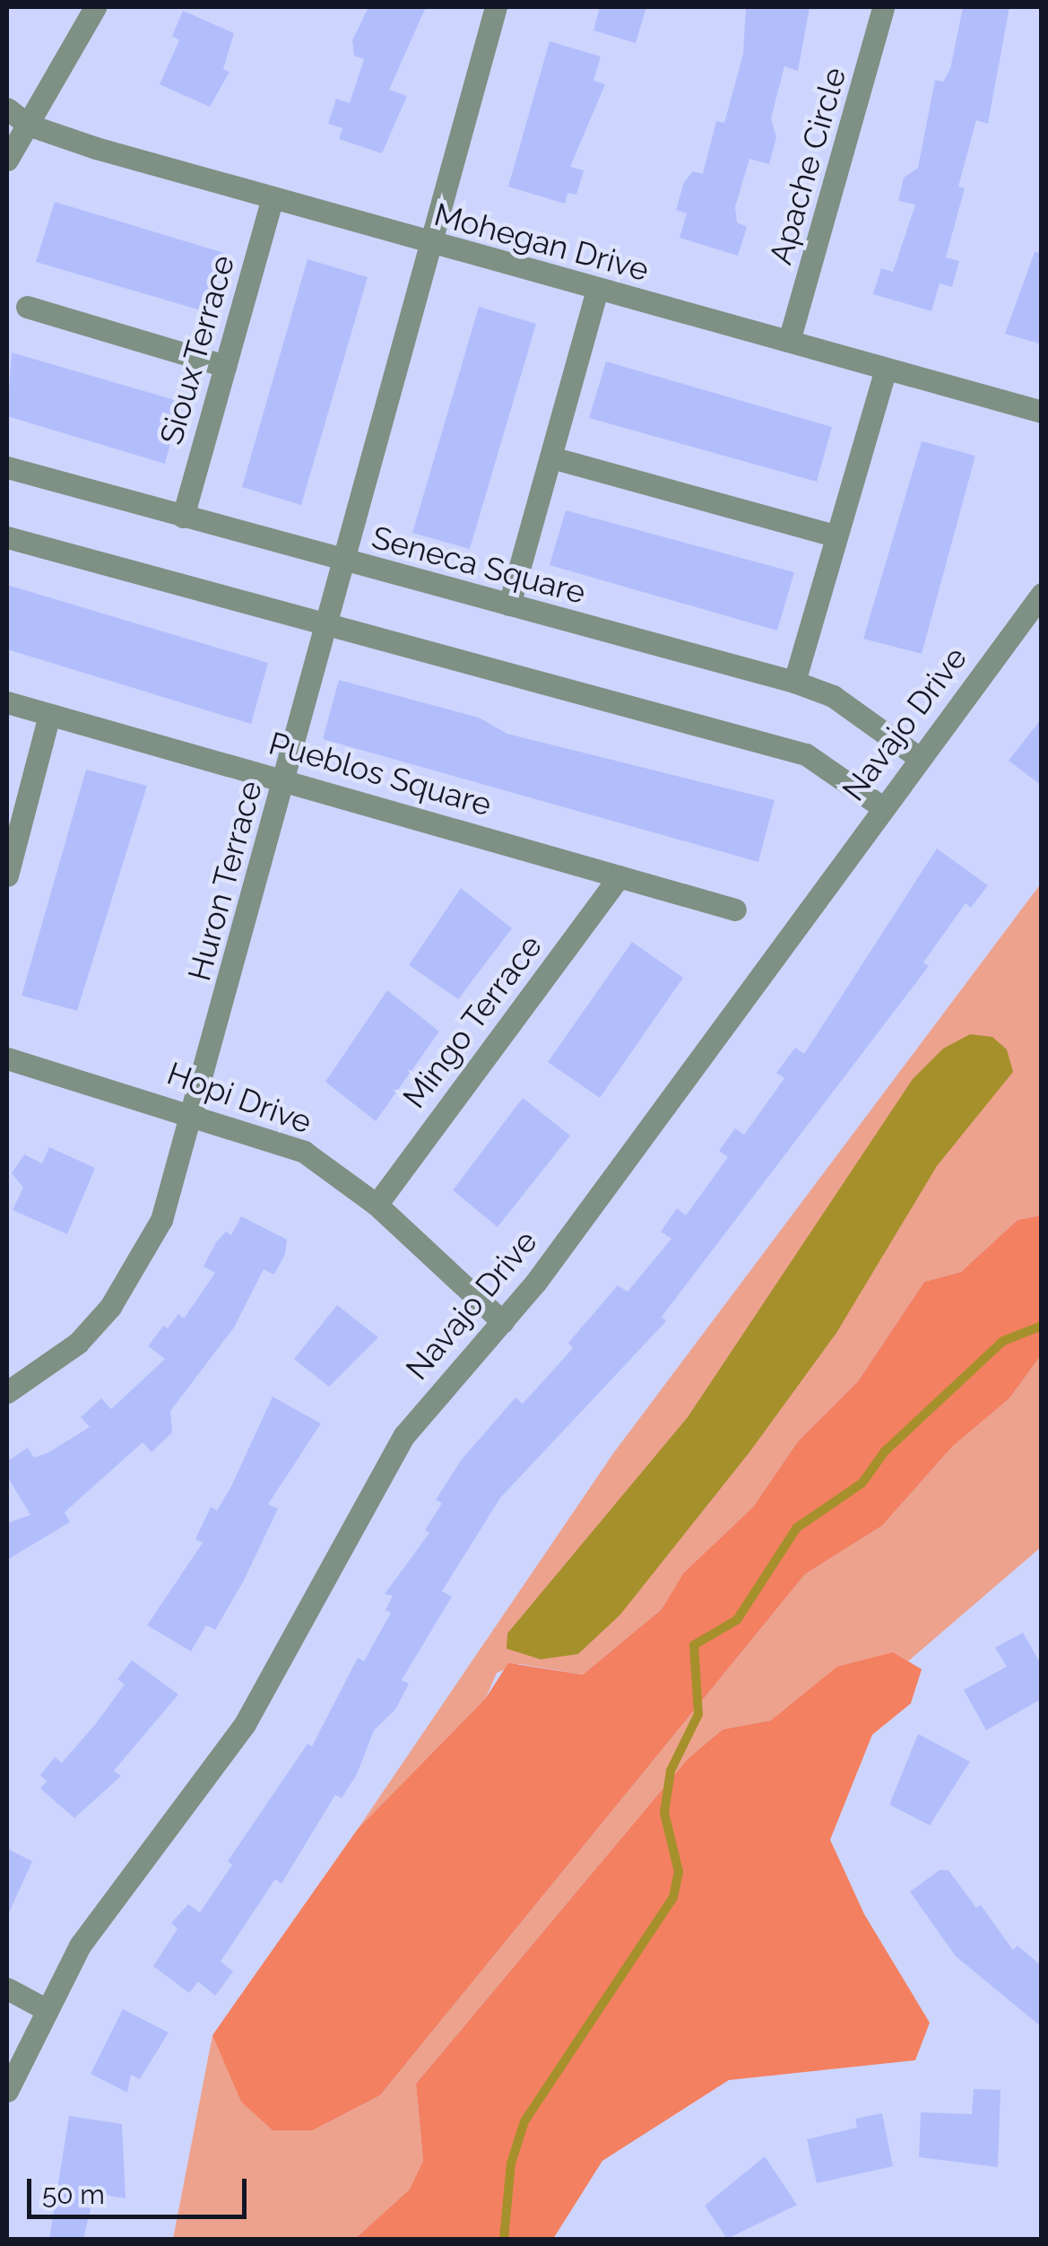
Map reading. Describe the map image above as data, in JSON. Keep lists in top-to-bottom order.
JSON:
{
  "streets": {
    "street": [
      "Apache Circle",
      "Mohegan Drive",
      "Sioux Terrace",
      "Seneca Square",
      "Navajo Drive",
      "Pueblos Square",
      "Huron Terrace",
      "Mingo Terrace",
      "Hopi Drive"
    ]
  },
  "crossings": [
    ["Apache Circle", "Mohegan Drive"],
    ["Mohegan Drive", "Sioux Terrace"],
    ["Mohegan Drive", "Huron Terrace"],
    ["Sioux Terrace", "Seneca Square"],
    ["Seneca Square", "Navajo Drive"],
    ["Seneca Square", "Huron Terrace"],
    ["Navajo Drive", "Hopi Drive"],
    ["Pueblos Square", "Huron Terrace"],
    ["Pueblos Square", "Mingo Terrace"],
    ["Huron Terrace", "Hopi Drive"],
    ["Mingo Terrace", "Hopi Drive"]
  ],
  "scale_bar": "50 m"
}
